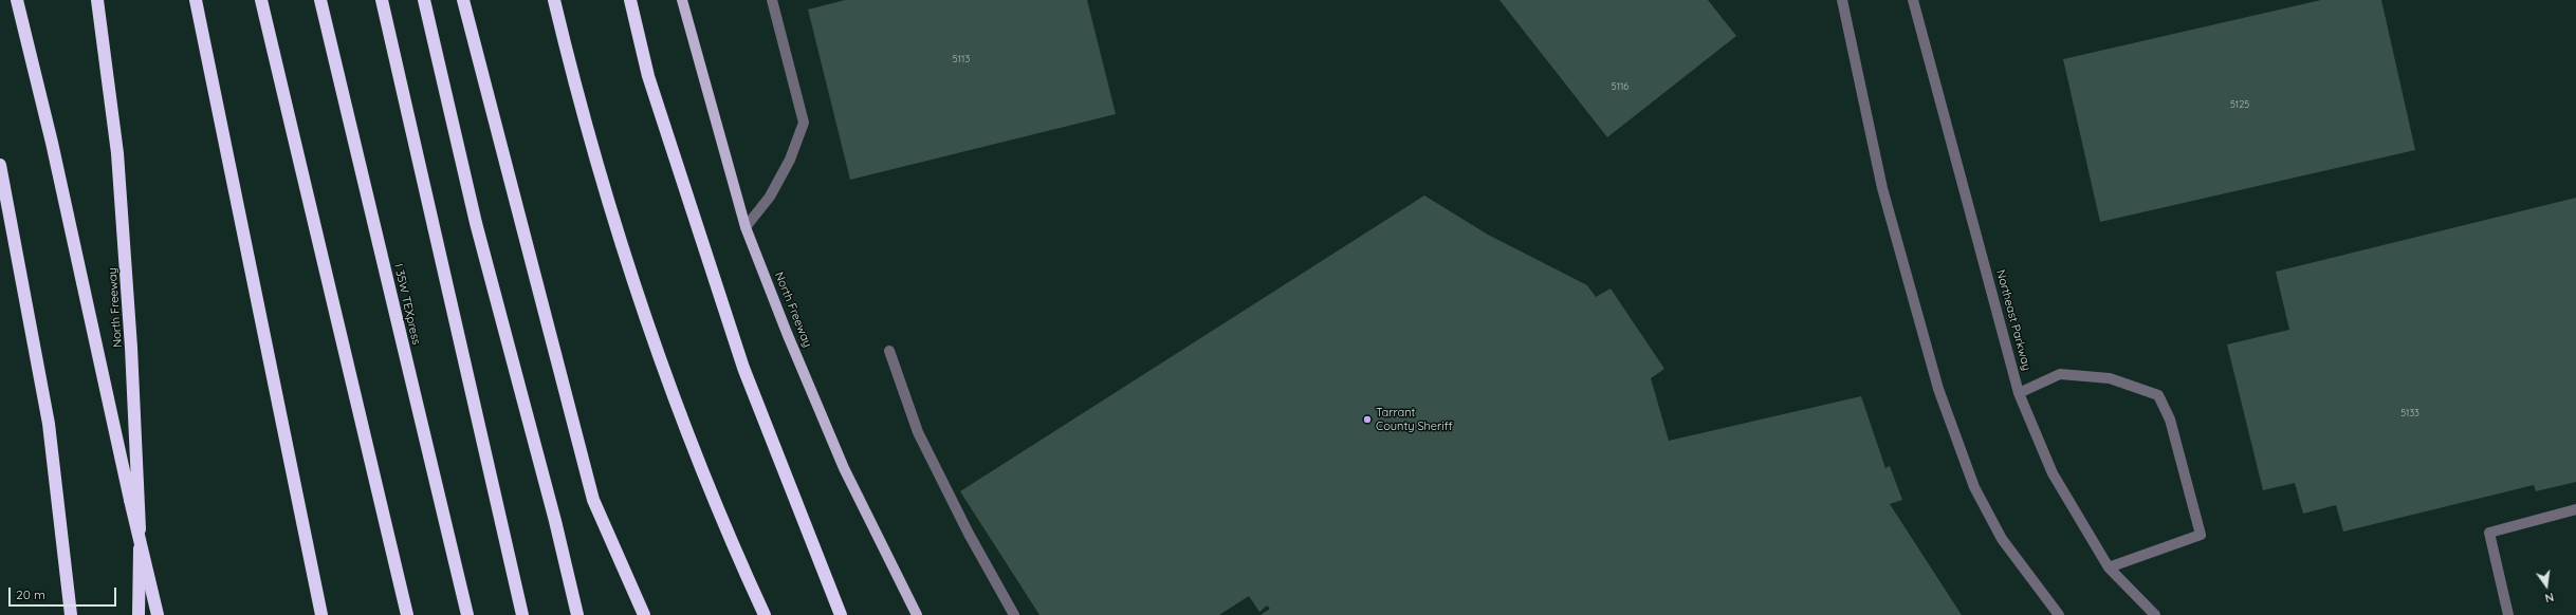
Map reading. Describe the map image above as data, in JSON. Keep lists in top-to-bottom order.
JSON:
{
  "streets": {
    "highway": ["I 35W TEXpress", "North Freeway"],
    "street": ["Northeast Parkway"]
  },
  "places": ["Tarrant County Sheriff"],
  "house_numbers": [
    "5113",
    "5116",
    "5125",
    "5133"
  ],
  "scale_bar": "20 m",
  "north": "bottom"
}
